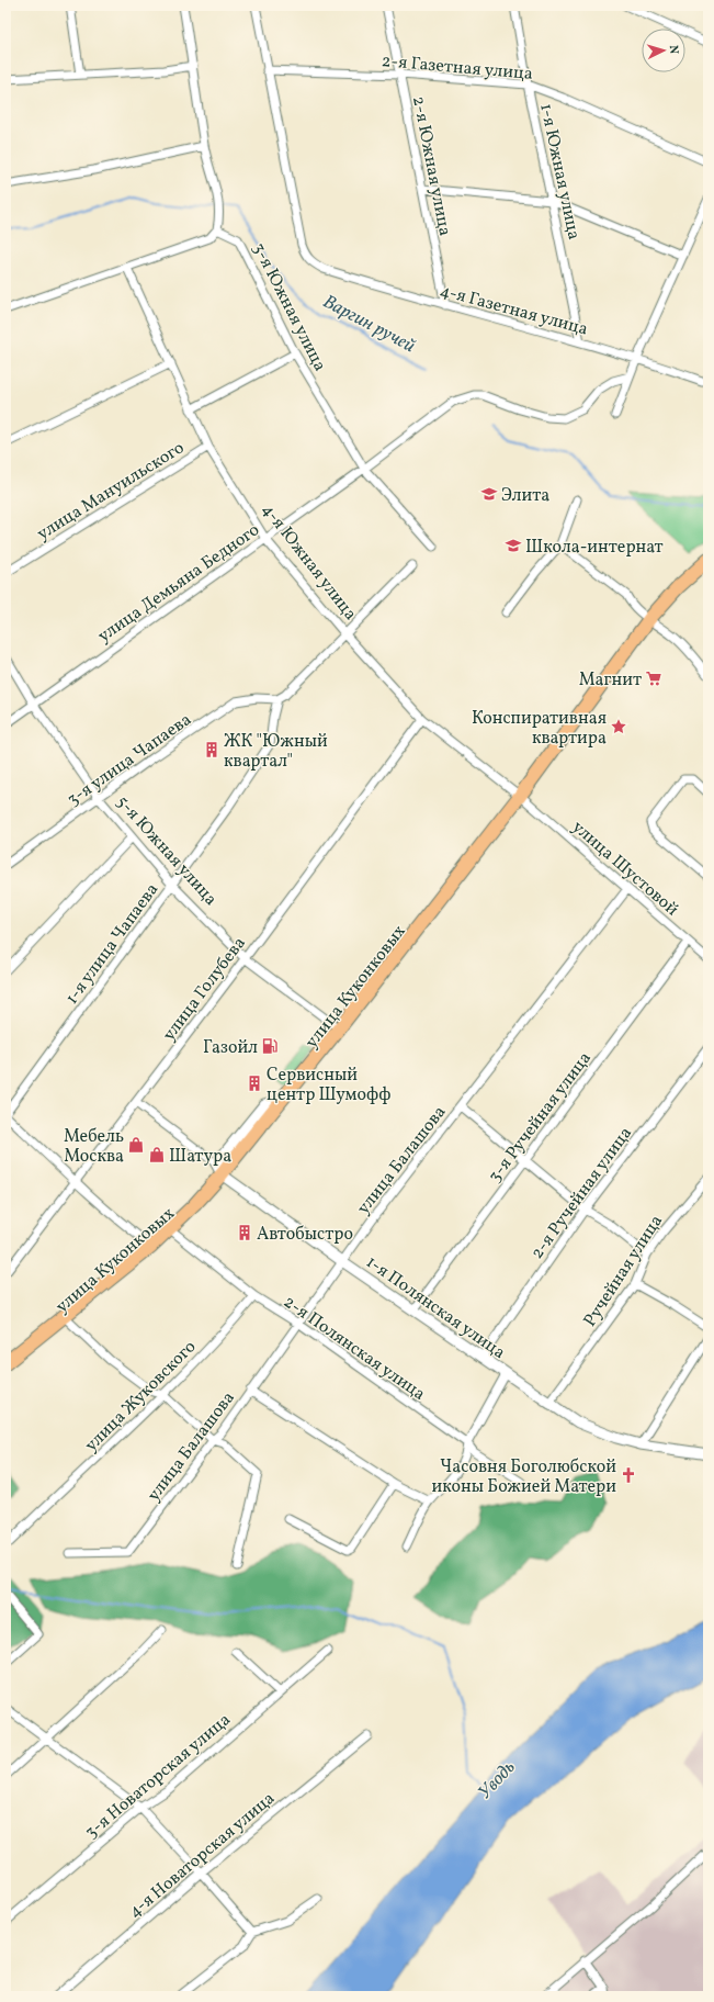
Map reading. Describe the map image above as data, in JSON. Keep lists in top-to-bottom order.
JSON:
{
  "streets": {
    "main road": ["улица Куконковых"],
    "street": [
      "2-я Газетная улица",
      "2-я Южная улица",
      "1-я Южная улица",
      "3-я Южная улица",
      "4-я Газетная улица",
      "улица Мануильского",
      "4-я Южная улица",
      "улица Демьяна Бедного",
      "3-я улица Чапаева",
      "5-я Южная улица",
      "улица Шустовой",
      "1-я улица Чапаева",
      "улица Голубева",
      "3-я Ручейная улица",
      "улица Балашова",
      "2-я Ручейная улица",
      "Ручейная улица",
      "1-я Полянская улица",
      "2-я Полянская улица",
      "улица Жуковского",
      "3-я Новаторская улица",
      "4-я Новаторская улица"
    ]
  },
  "crossings": [
    ["2-я Газетная улица", "2-я Южная улица"],
    ["2-я Газетная улица", "1-я Южная улица"],
    ["2-я Газетная улица", "3-я Южная улица"],
    ["2-я Южная улица", "4-я Газетная улица"],
    ["1-я Южная улица", "4-я Газетная улица"],
    ["3-я Южная улица", "4-я Газетная улица"],
    ["3-я Южная улица", "улица Демьяна Бедного"],
    ["улица Мануильского", "4-я Южная улица"],
    ["4-я Южная улица", "улица Демьяна Бедного"],
    ["4-я Южная улица", "улица Шустовой"],
    ["4-я Южная улица", "улица Куконковых"],
    ["4-я Южная улица", "улица Голубева"],
    ["улица Демьяна Бедного", "5-я Южная улица"],
    ["3-я улица Чапаева", "5-я Южная улица"],
    ["3-я улица Чапаева", "1-я улица Чапаева"],
    ["5-я Южная улица", "1-я улица Чапаева"],
    ["5-я Южная улица", "улица Куконковых"],
    ["5-я Южная улица", "улица Голубева"],
    ["улица Шустовой", "улица Куконковых"],
    ["улица Шустовой", "3-я Ручейная улица"],
    ["улица Шустовой", "улица Балашова"],
    ["улица Куконковых", "1-я Полянская улица"],
    ["улица Куконковых", "2-я Полянская улица"],
    ["3-я Ручейная улица", "1-я Полянская улица"],
    ["улица Балашова", "1-я Полянская улица"],
    ["улица Балашова", "2-я Полянская улица"],
    ["2-я Ручейная улица", "1-я Полянская улица"],
    ["Ручейная улица", "1-я Полянская улица"],
    ["2-я Полянская улица", "улица Жуковского"]
  ],
  "water": ["Варгин ручей", "Уводь"],
  "places": {
    "school or university": ["Элита", "Школа-интернат"],
    "supermarket": ["Магнит"],
    "place": ["Конспиративная квартира"],
    "building": ["ЖК \"Южный квартал\"", "Сервисный центр Шумофф", "Автобыстро"],
    "fuel station": ["Газойл"],
    "shop": ["Мебель Москва", "Шатура"],
    "church": ["Часовня Боголюбской иконы Божией Матери"]
  },
  "north": "right"
}
